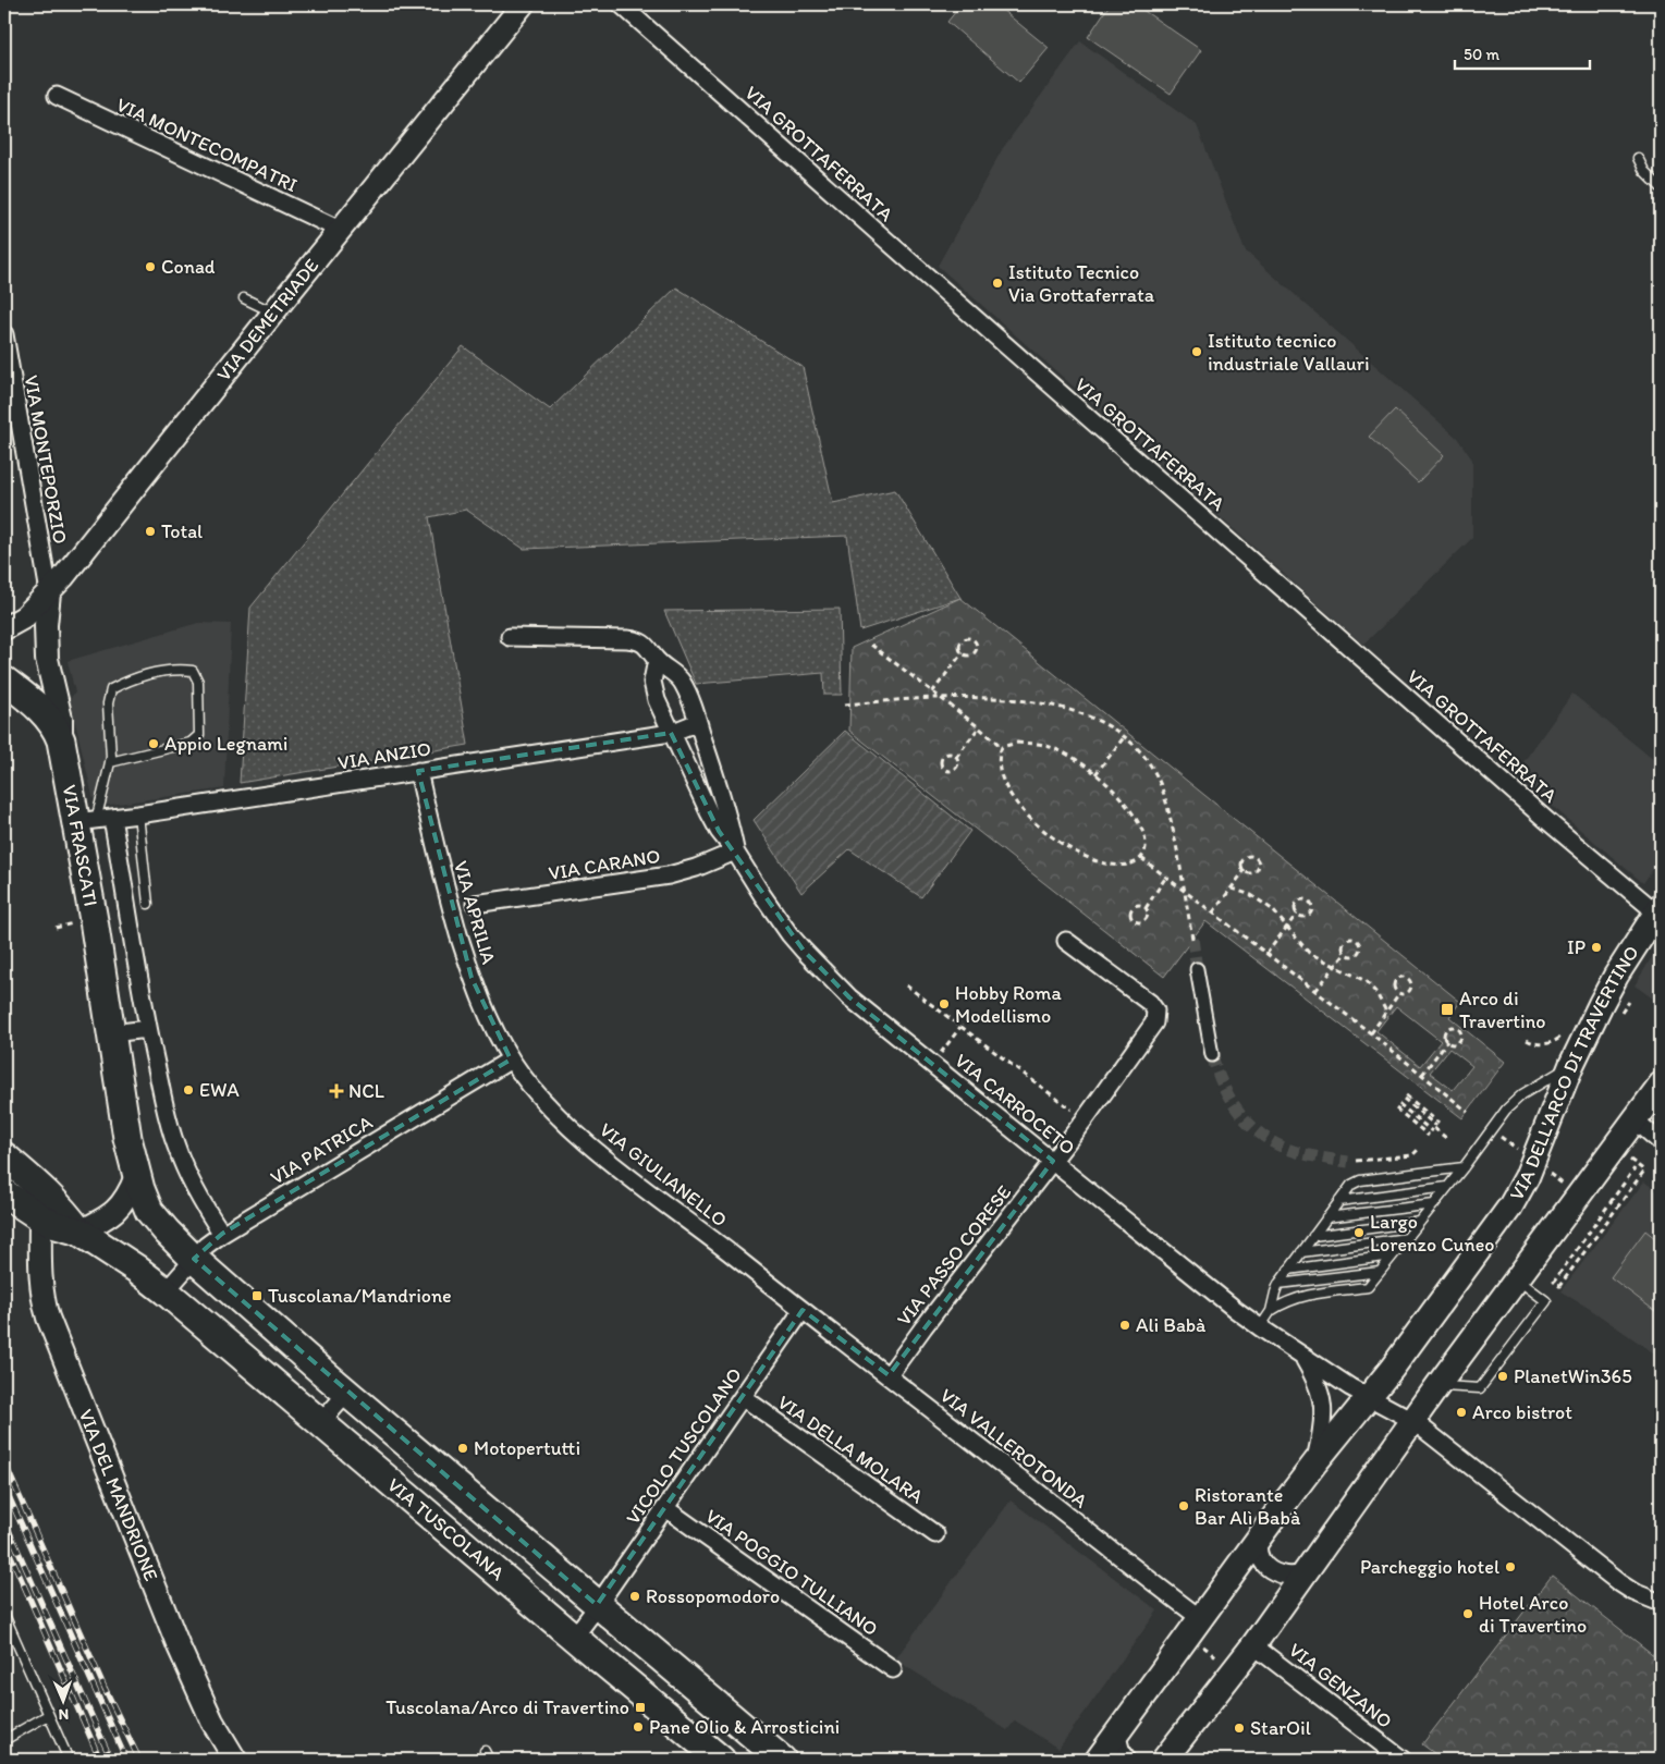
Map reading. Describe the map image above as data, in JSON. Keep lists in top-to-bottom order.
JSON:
{
  "streets": {
    "main road": ["VIA FRASCATI", "VIA DELL'ARCO DI TRAVERTINO", "VIA TUSCOLANA"],
    "street": [
      "VIA MONTECOMPATRI",
      "VIA GROTTAFERRATA",
      "VIA DEMETRIADE",
      "VIA MONTEPORZIO",
      "VIA ANZIO",
      "VIA CARANO",
      "VIA APRILIA",
      "VIA CARROCETO",
      "VIA PATRICA",
      "VIA GIULIANELLO",
      "VIA PASSO CORESE",
      "VICOLO TUSCOLANO",
      "VIA VALLEROTONDA",
      "VIA DELLA MOLARA",
      "VIA DEL MANDRIONE",
      "VIA POGGIO TULLIANO",
      "VIA GENZANO"
    ]
  },
  "crossings": [
    ["VIA MONTECOMPATRI", "VIA DEMETRIADE"],
    ["VIA GROTTAFERRATA", "VIA DELL'ARCO DI TRAVERTINO"],
    ["VIA DEMETRIADE", "VIA MONTEPORZIO"],
    ["VIA ANZIO", "VIA FRASCATI"],
    ["VIA ANZIO", "VIA APRILIA"],
    ["VIA ANZIO", "VIA CARROCETO"],
    ["VIA FRASCATI", "VIA PATRICA"],
    ["VIA FRASCATI", "VIA TUSCOLANA"],
    ["VIA CARANO", "VIA CARROCETO"],
    ["VIA APRILIA", "VIA PATRICA"],
    ["VIA APRILIA", "VIA GIULIANELLO"],
    ["VIA DELL'ARCO DI TRAVERTINO", "VIA CARROCETO"],
    ["VIA DELL'ARCO DI TRAVERTINO", "VIA VALLEROTONDA"],
    ["VIA CARROCETO", "VIA PASSO CORESE"],
    ["VIA PATRICA", "VIA GIULIANELLO"],
    ["VIA PATRICA", "VIA TUSCOLANA"],
    ["VIA GIULIANELLO", "VICOLO TUSCOLANO"],
    ["VIA GIULIANELLO", "VIA VALLEROTONDA"],
    ["VIA PASSO CORESE", "VIA VALLEROTONDA"],
    ["VICOLO TUSCOLANO", "VIA VALLEROTONDA"],
    ["VICOLO TUSCOLANO", "VIA DELLA MOLARA"],
    ["VICOLO TUSCOLANO", "VIA TUSCOLANA"],
    ["VICOLO TUSCOLANO", "VIA POGGIO TULLIANO"],
    ["VIA DEL MANDRIONE", "VIA TUSCOLANA"]
  ],
  "places": {
    "other": [
      "Conad",
      "Istituto Tecnico Via Grottaferrata",
      "Istituto tecnico industriale Vallauri",
      "Total",
      "Appio Legnami",
      "IP",
      "Hobby Roma Modellismo",
      "EWA",
      "Largo Lorenzo Cuneo",
      "Ali Babà",
      "PlanetWin365",
      "Arco bistrot",
      "Motopertutti",
      "Ristorante Bar Alì Babà",
      "Parcheggio hotel",
      "Rossopomodoro",
      "Hotel Arco di Travertino",
      "Pane Olio & Arrosticini",
      "StarOil"
    ],
    "transit": ["Arco di Travertino", "Tuscolana/Mandrione", "Tuscolana/Arco di Travertino"],
    "health": ["NCL"]
  },
  "scale_bar": "50 m",
  "north": "bottom"
}
